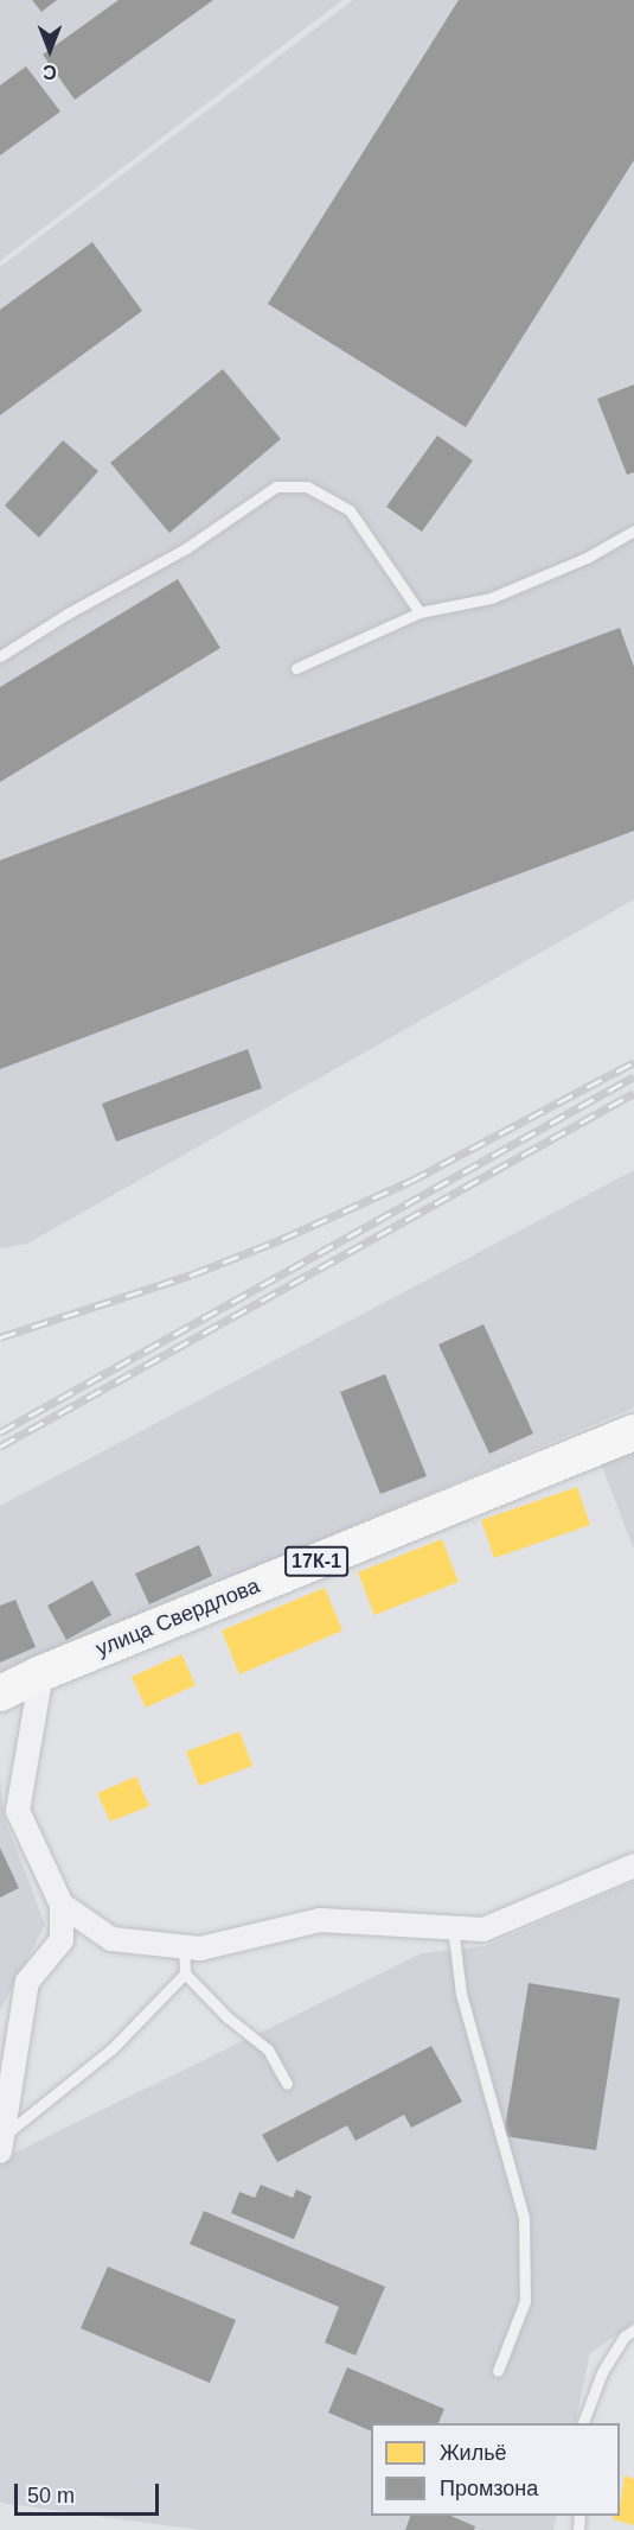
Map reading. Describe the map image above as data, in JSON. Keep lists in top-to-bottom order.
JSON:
{
  "streets": {
    "main road": ["17К-1", "улица Свердлова"]
  },
  "legend": ["Жильё", "Промзона"],
  "scale_bar": "50 m",
  "north": "bottom"
}
